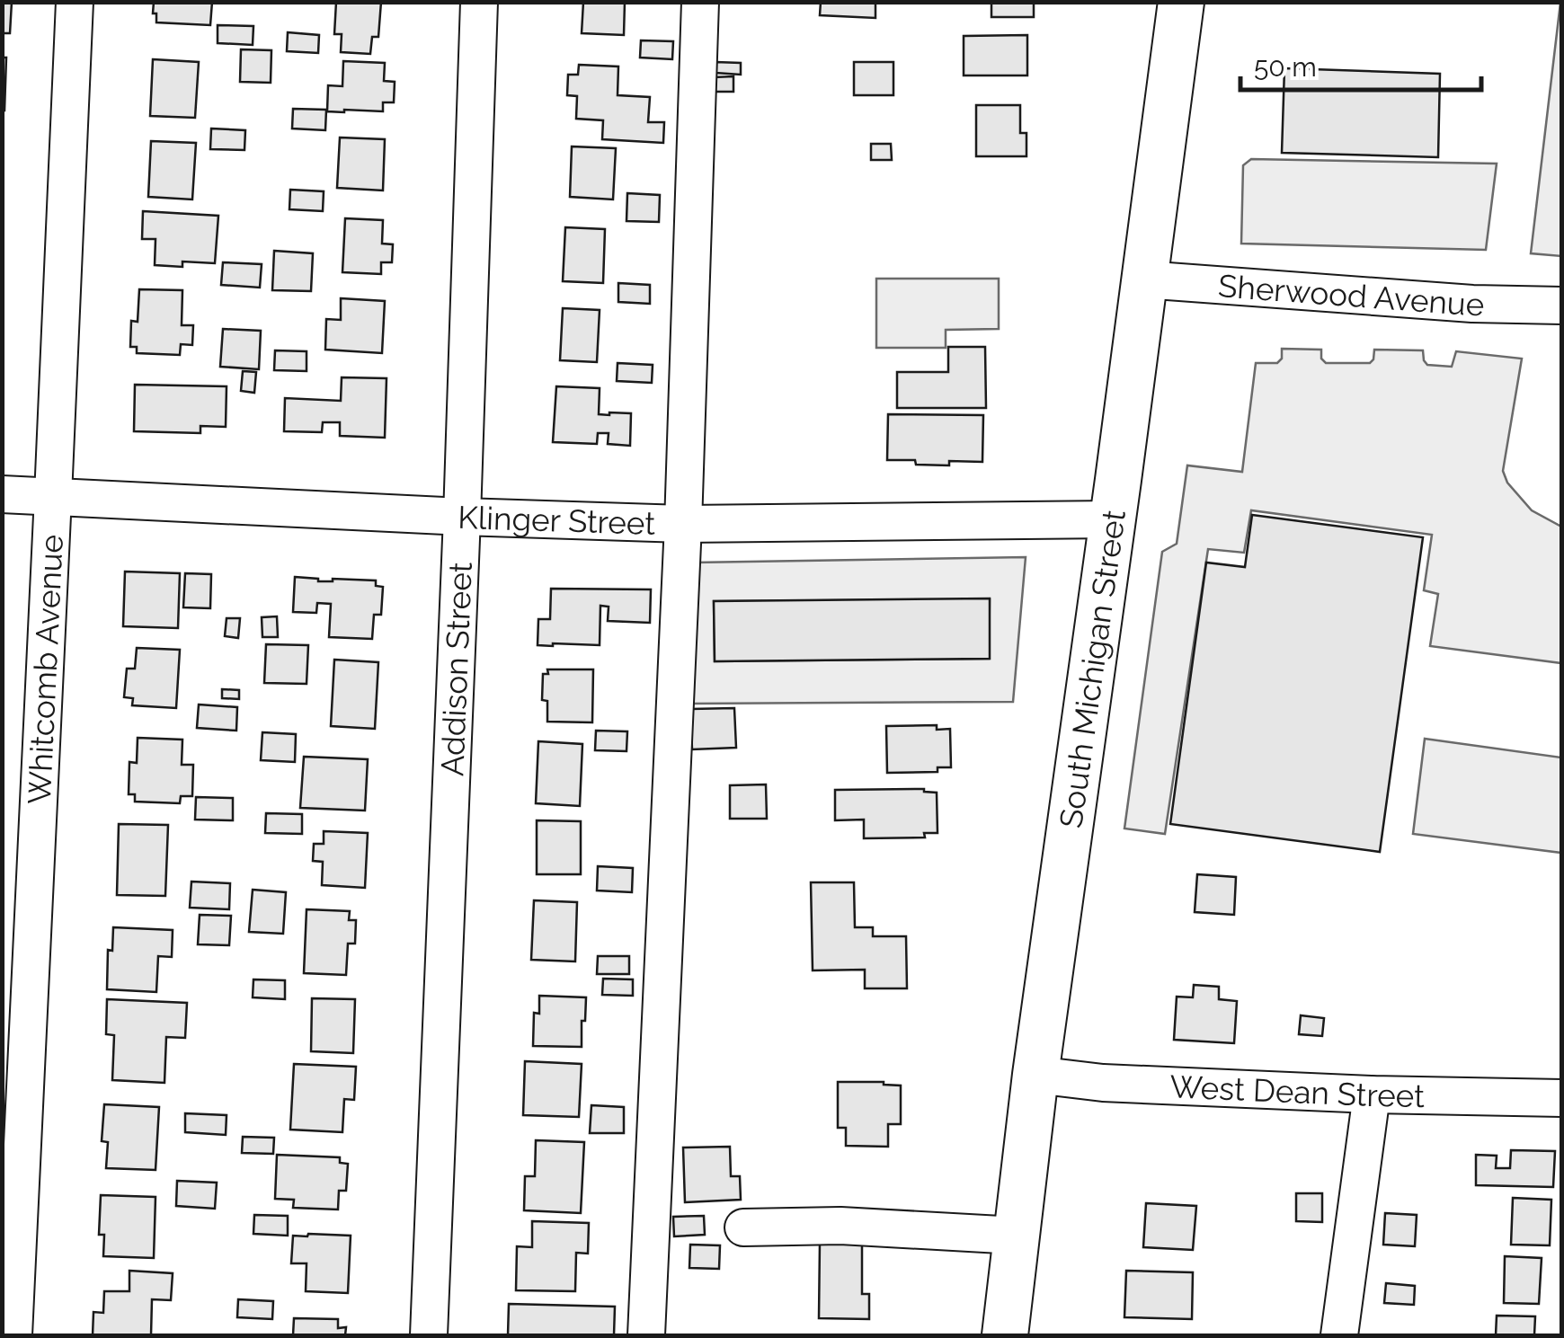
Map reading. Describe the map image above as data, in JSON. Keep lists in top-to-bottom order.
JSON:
{
  "streets": {
    "main road": ["South Michigan Street"],
    "street": [
      "Sherwood Avenue",
      "Klinger Street",
      "Whitcomb Avenue",
      "Addison Street",
      "West Dean Street"
    ]
  },
  "crossings": [
    ["Sherwood Avenue", "South Michigan Street"],
    ["Klinger Street", "South Michigan Street"],
    ["Klinger Street", "Whitcomb Avenue"],
    ["Klinger Street", "Addison Street"],
    ["South Michigan Street", "West Dean Street"]
  ],
  "scale_bar": "50 m"
}
